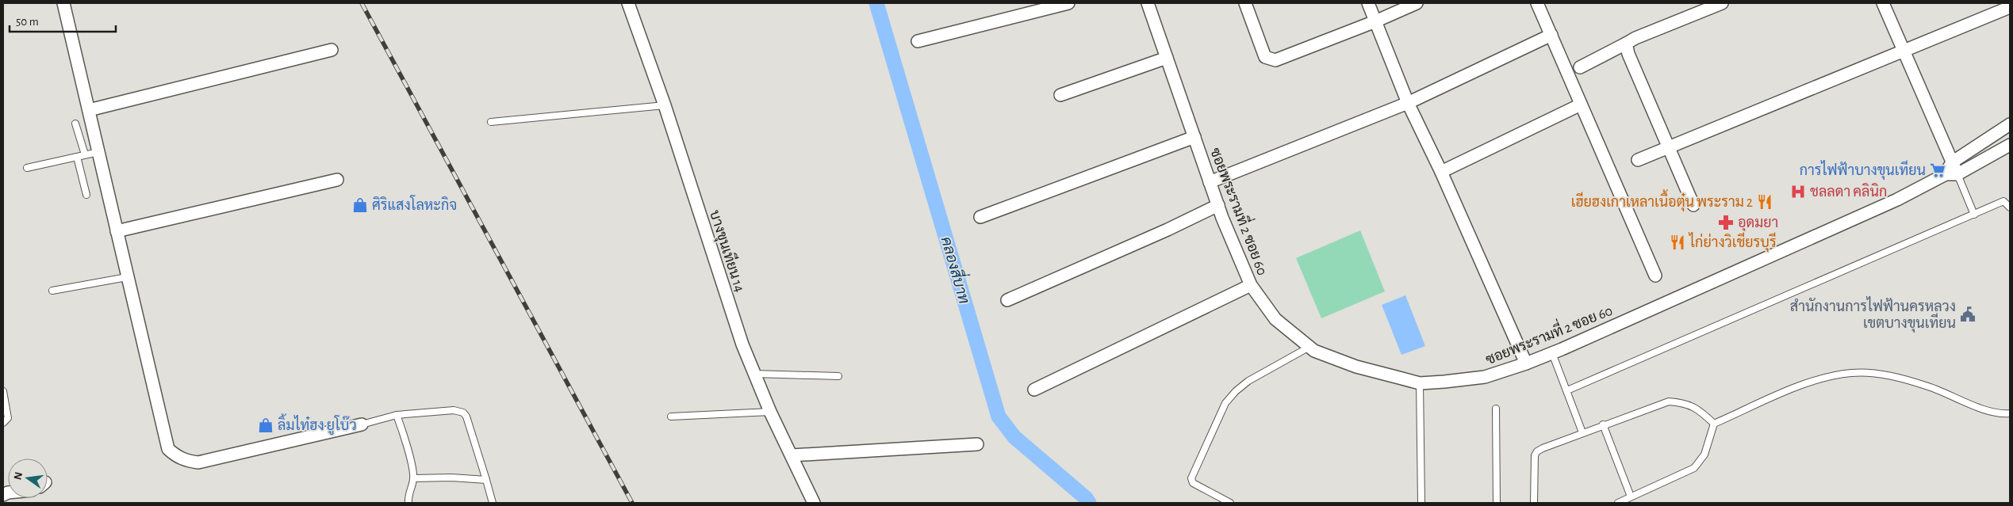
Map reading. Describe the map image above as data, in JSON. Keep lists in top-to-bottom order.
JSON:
{
  "streets": {
    "street": ["ซอยพระรามที่ 2 ซอย 60", "บางขุนเทียน 14"]
  },
  "water": ["คลองสี่บาท"],
  "places": {
    "supermarket": ["การไฟฟ้าบางขุนเทียน"],
    "hospital": ["ชลลดา คลินิก"],
    "restaurant": ["เฮียฮงเกาเหลาเนื้อตุ๋น พระราม 2", "ไก่ย่างวิเชียรบุรี"],
    "shop": ["ศิริแสงโลหะกิจ", "ลิ้มไท๋ฮง ยูโบ๊ว"],
    "pharmacy": ["อุดมยา"],
    "public building": ["สำนักงานการไฟฟ้านครหลวง เขตบางขุนเทียน"]
  },
  "scale_bar": "50 m",
  "north": "left"
}
